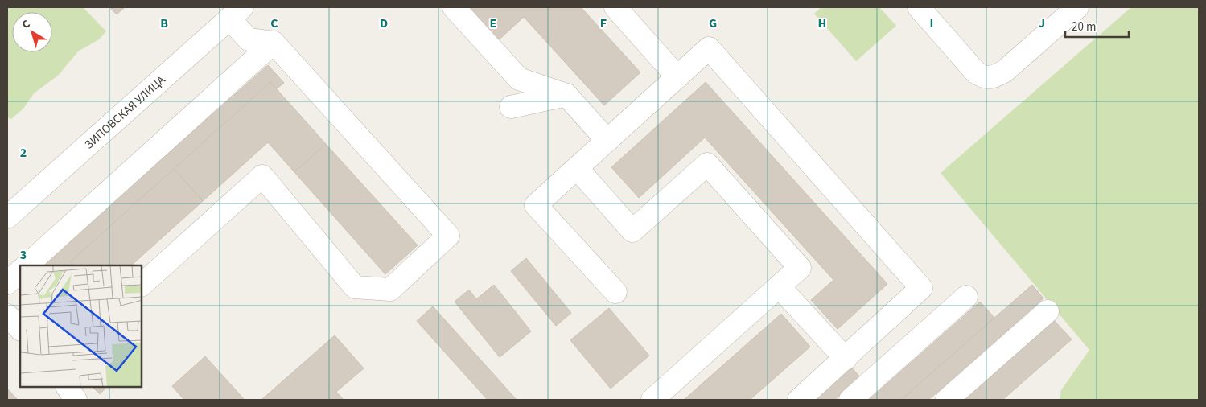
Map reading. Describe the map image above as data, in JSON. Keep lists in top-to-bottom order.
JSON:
{
  "streets": {
    "street": ["ЗИПОВСКАЯ УЛИЦА"]
  },
  "scale_bar": "20 m",
  "north": "top left",
  "grid": {
    "columns": [
      "B",
      "C",
      "D",
      "E",
      "F",
      "G",
      "H",
      "I",
      "J"
    ],
    "rows": ["2", "3"]
  }
}
